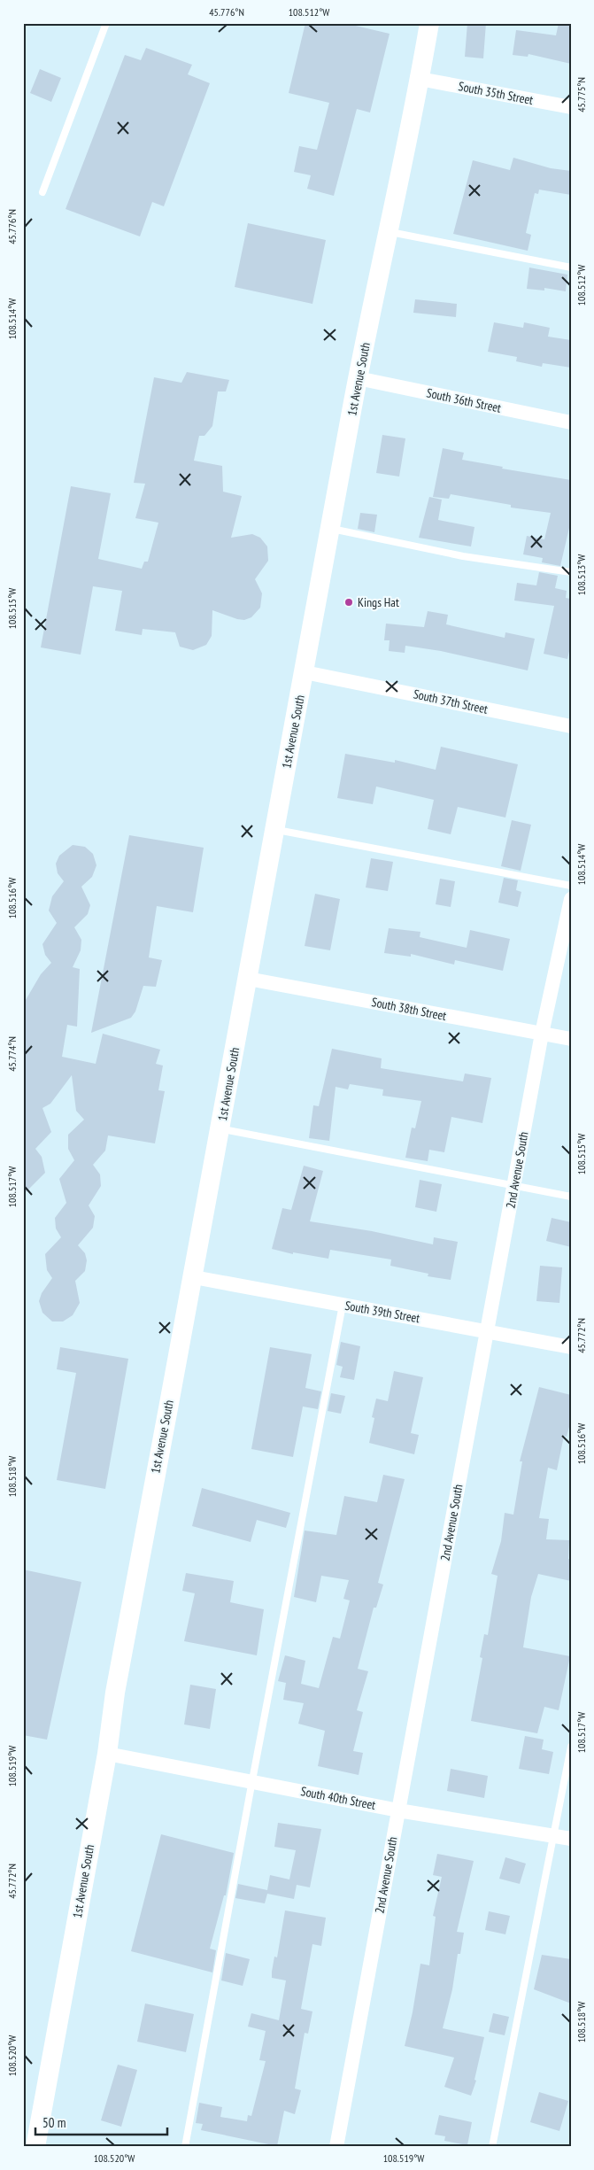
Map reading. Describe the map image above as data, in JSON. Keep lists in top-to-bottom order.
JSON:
{
  "streets": {
    "street": [
      "South 35th Street",
      "1st Avenue South",
      "South 36th Street",
      "South 37th Street",
      "South 38th Street",
      "2nd Avenue South",
      "South 39th Street",
      "South 40th Street"
    ]
  },
  "crossings": [
    ["South 35th Street", "1st Avenue South"],
    ["1st Avenue South", "South 36th Street"],
    ["1st Avenue South", "South 37th Street"],
    ["1st Avenue South", "South 38th Street"],
    ["1st Avenue South", "South 39th Street"],
    ["1st Avenue South", "South 40th Street"],
    ["South 38th Street", "2nd Avenue South"],
    ["2nd Avenue South", "South 39th Street"],
    ["2nd Avenue South", "South 40th Street"]
  ],
  "places": ["Kings Hat"],
  "scale_bar": "50 m",
  "coordinates": [
    "45.776°N",
    "108.512°W",
    "45.775°N",
    "108.514°W",
    "108.513°W",
    "108.515°W",
    "108.516°W",
    "45.774°N",
    "108.517°W",
    "45.772°N",
    "108.518°W",
    "108.519°W",
    "108.520°W"
  ]
}
